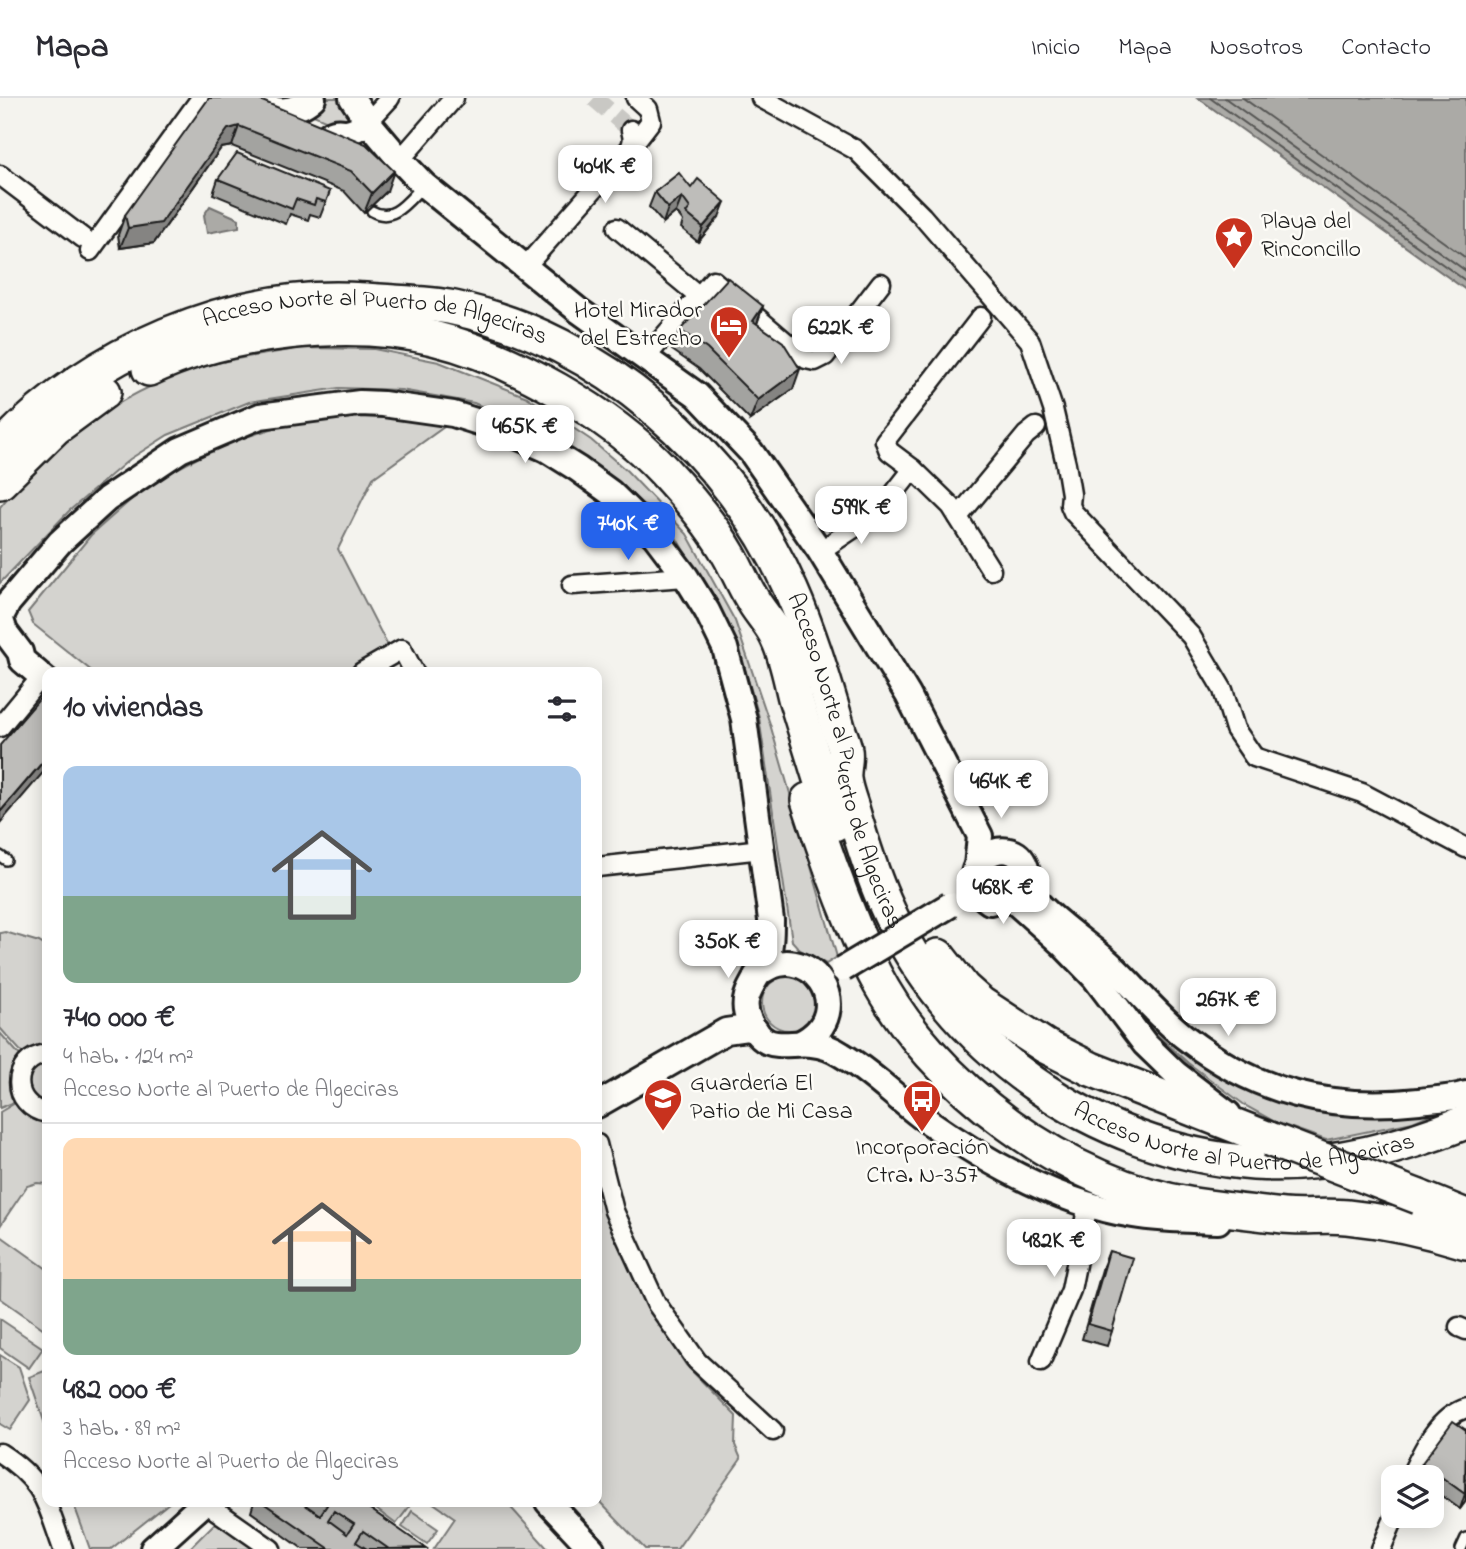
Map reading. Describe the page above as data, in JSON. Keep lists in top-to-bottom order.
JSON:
{
  "streets": {
    "highway": ["Acceso Norte al Puerto de Algeciras"]
  },
  "places": {
    "place": ["Playa del Rinconcillo"],
    "hotel": ["Hotel Mirador del Estrecho"],
    "school or university": ["Guardería El Patio de Mi Casa"],
    "bus stop": ["Incorporación Ctra. N-357"]
  },
  "page": {
    "header": "Mapa",
    "nav": [
      "Inicio",
      "Mapa",
      "Nosotros",
      "Contacto"
    ],
    "price": [
      "404K €",
      "622K €",
      "465K €",
      "599K €",
      "740K €",
      "464K €",
      "468K €",
      "350K €",
      "267K €",
      "482K €"
    ],
    "heading": "10 viviendas",
    "list": [
      {
        "name": "740 000 €",
        "note": "4 hab. · 124 m² · Acceso Norte al Puerto de Algeciras"
      },
      {
        "name": "482 000 €",
        "note": "3 hab. · 89 m² · Acceso Norte al Puerto de Algeciras"
      }
    ]
  }
}
